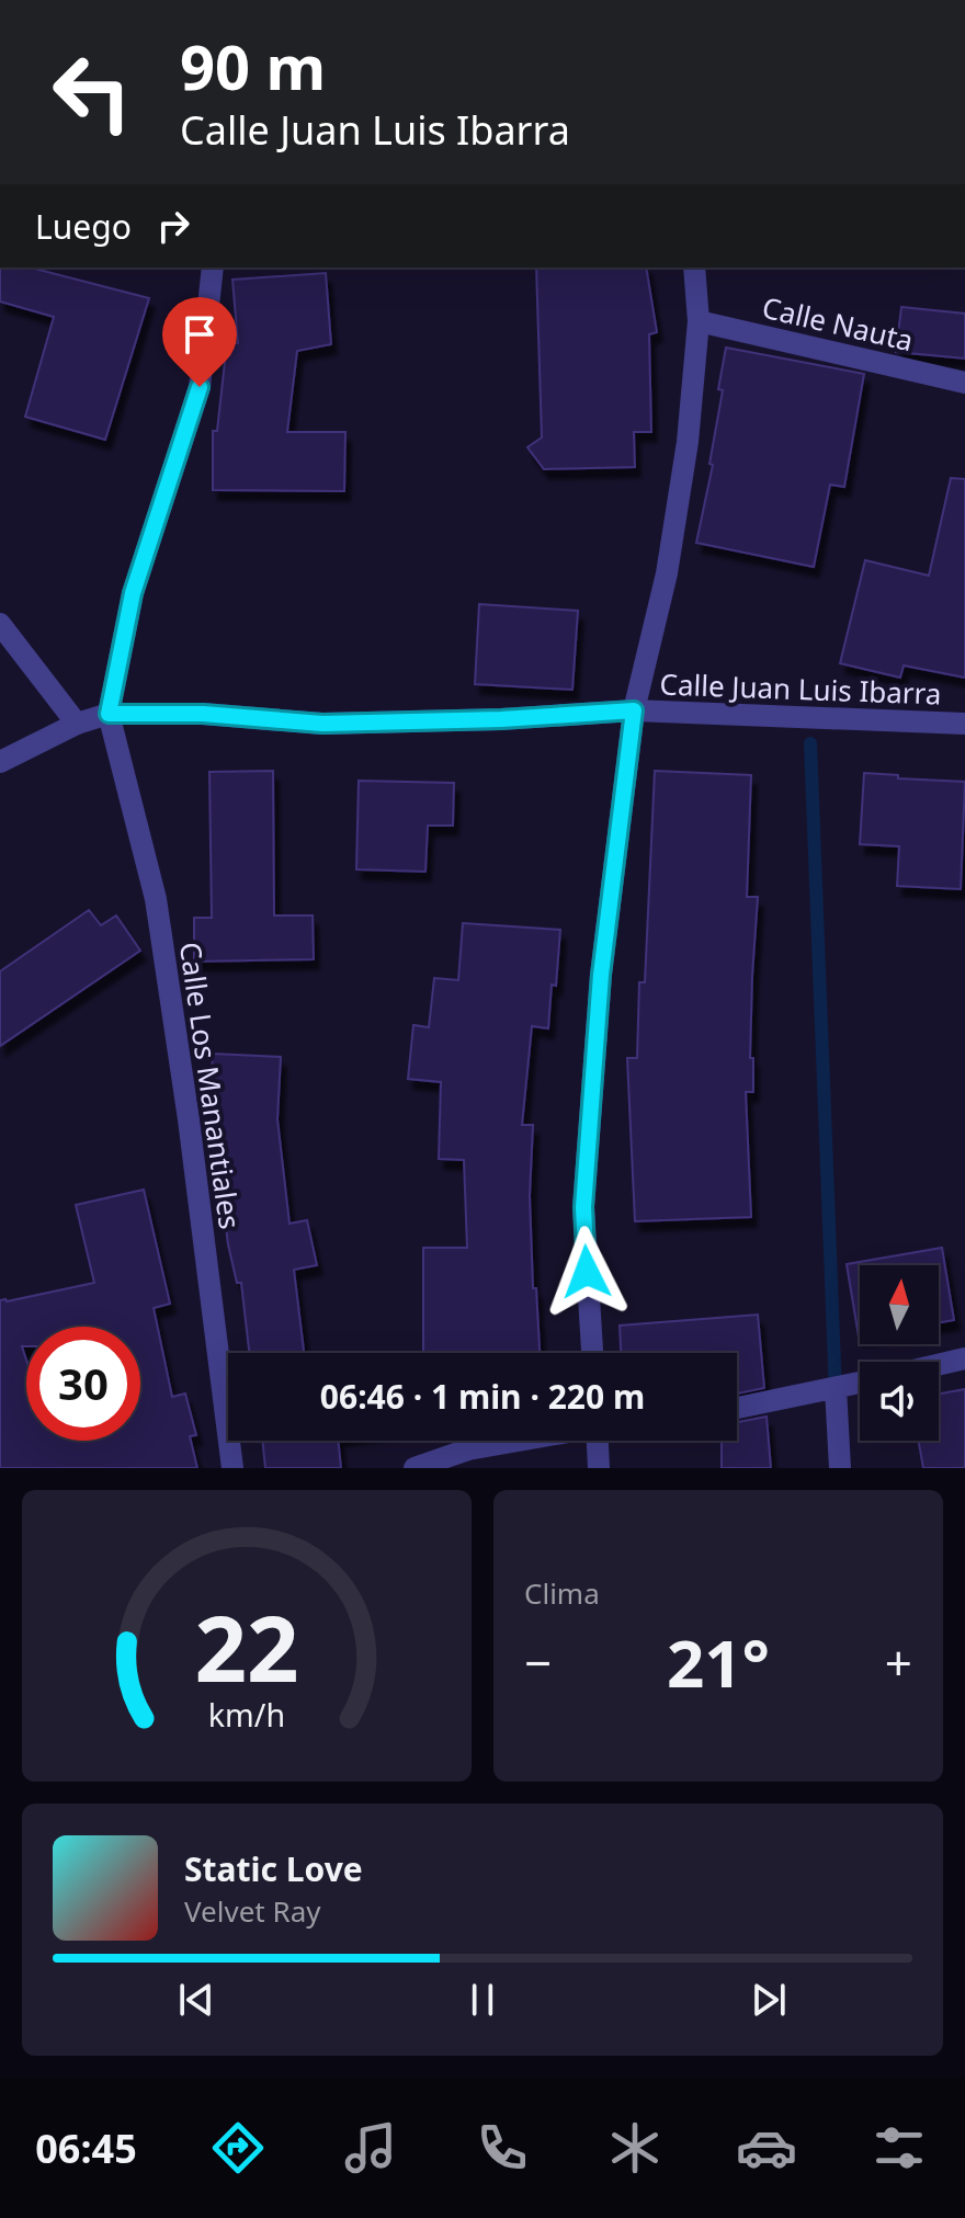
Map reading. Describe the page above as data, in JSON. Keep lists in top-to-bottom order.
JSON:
{
  "streets": {
    "street": ["Calle Nauta", "Calle Juan Luis Ibarra", "Calle Los Manantiales"]
  },
  "crossings": [
    ["Calle Juan Luis Ibarra", "Calle Los Manantiales"]
  ],
  "north": "top",
  "page": {
    "turn": ["90 m", "Calle Juan Luis Ibarra"],
    "then": "Luego",
    "limit": "30",
    "trip": "06:46 · 1 min · 220 m",
    "tile": "Clima",
    "heat": ["−", "21°", "+"],
    "song": ["Static Love", "Velvet Ray"],
    "tabs": "06:45",
    "gauge": ["22", "km/h"]
  }
}
